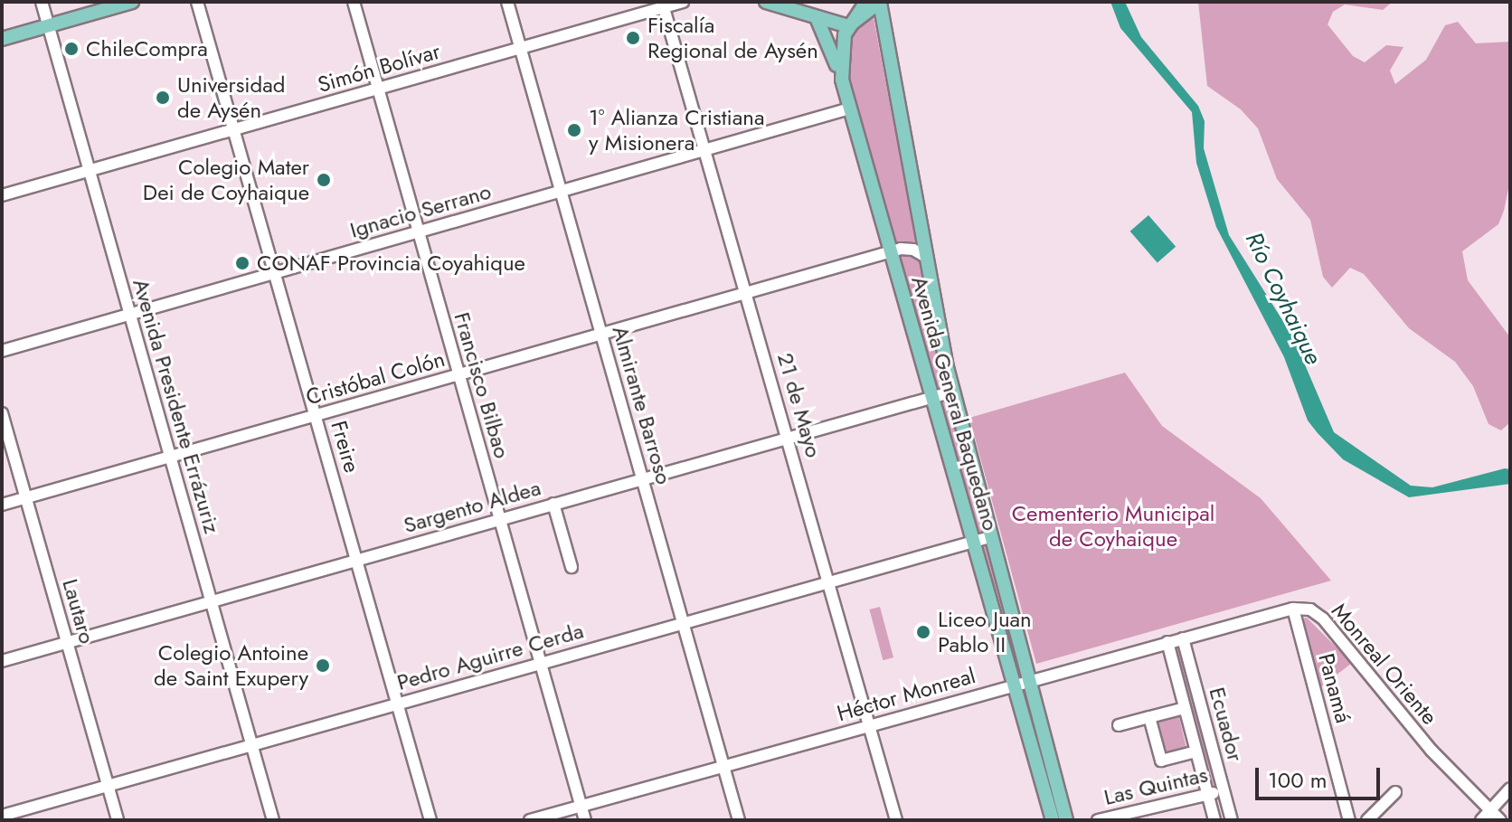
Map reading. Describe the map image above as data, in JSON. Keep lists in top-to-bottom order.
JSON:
{
  "streets": {
    "main road": ["Avenida General Baquedano"],
    "street": [
      "Simón Bolívar",
      "Ignacio Serrano",
      "Cristóbal Colón",
      "Francisco Bilbao",
      "Almirante Barroso",
      "21 de Mayo",
      "Avenida Presidente Errázuriz",
      "Freire",
      "Sargento Aldea",
      "Lautaro",
      "Pedro Aguirre Cerda",
      "Monreal Oriente",
      "Panamá",
      "Héctor Monreal",
      "Ecuador",
      "Las Quintas"
    ]
  },
  "crossings": [
    ["Simón Bolívar", "Francisco Bilbao"],
    ["Simón Bolívar", "Almirante Barroso"],
    ["Simón Bolívar", "21 de Mayo"],
    ["Simón Bolívar", "Avenida Presidente Errázuriz"],
    ["Simón Bolívar", "Freire"],
    ["Ignacio Serrano", "Francisco Bilbao"],
    ["Ignacio Serrano", "Avenida General Baquedano"],
    ["Ignacio Serrano", "Almirante Barroso"],
    ["Ignacio Serrano", "21 de Mayo"],
    ["Ignacio Serrano", "Avenida Presidente Errázuriz"],
    ["Ignacio Serrano", "Freire"],
    ["Cristóbal Colón", "Francisco Bilbao"],
    ["Cristóbal Colón", "Avenida General Baquedano"],
    ["Cristóbal Colón", "Almirante Barroso"],
    ["Cristóbal Colón", "21 de Mayo"],
    ["Cristóbal Colón", "Avenida Presidente Errázuriz"],
    ["Cristóbal Colón", "Freire"],
    ["Cristóbal Colón", "Lautaro"],
    ["Francisco Bilbao", "Sargento Aldea"],
    ["Francisco Bilbao", "Pedro Aguirre Cerda"],
    ["Francisco Bilbao", "Héctor Monreal"],
    ["Avenida General Baquedano", "Sargento Aldea"],
    ["Avenida General Baquedano", "Pedro Aguirre Cerda"],
    ["Avenida General Baquedano", "Héctor Monreal"],
    ["Almirante Barroso", "Sargento Aldea"],
    ["Almirante Barroso", "Pedro Aguirre Cerda"],
    ["Almirante Barroso", "Héctor Monreal"],
    ["21 de Mayo", "Sargento Aldea"],
    ["21 de Mayo", "Pedro Aguirre Cerda"],
    ["21 de Mayo", "Héctor Monreal"],
    ["Avenida Presidente Errázuriz", "Sargento Aldea"],
    ["Avenida Presidente Errázuriz", "Pedro Aguirre Cerda"],
    ["Freire", "Sargento Aldea"],
    ["Freire", "Pedro Aguirre Cerda"],
    ["Sargento Aldea", "Lautaro"],
    ["Lautaro", "Pedro Aguirre Cerda"],
    ["Monreal Oriente", "Panamá"],
    ["Monreal Oriente", "Héctor Monreal"],
    ["Panamá", "Héctor Monreal"],
    ["Héctor Monreal", "Ecuador"],
    ["Ecuador", "Las Quintas"]
  ],
  "water": ["Río Coyhaique"],
  "parks": ["Cementerio Municipal de Coyhaique"],
  "places": [
    "Fiscalía Regional de Aysén",
    "ChileCompra",
    "Universidad de Aysén",
    "1º Alianza Cristiana y Misionera",
    "Colegio Mater Dei de Coyhaique",
    "CONAF Provincia Coyahique",
    "Liceo Juan Pablo II",
    "Colegio Antoine de Saint Exupery"
  ],
  "scale_bar": "100 m"
}
